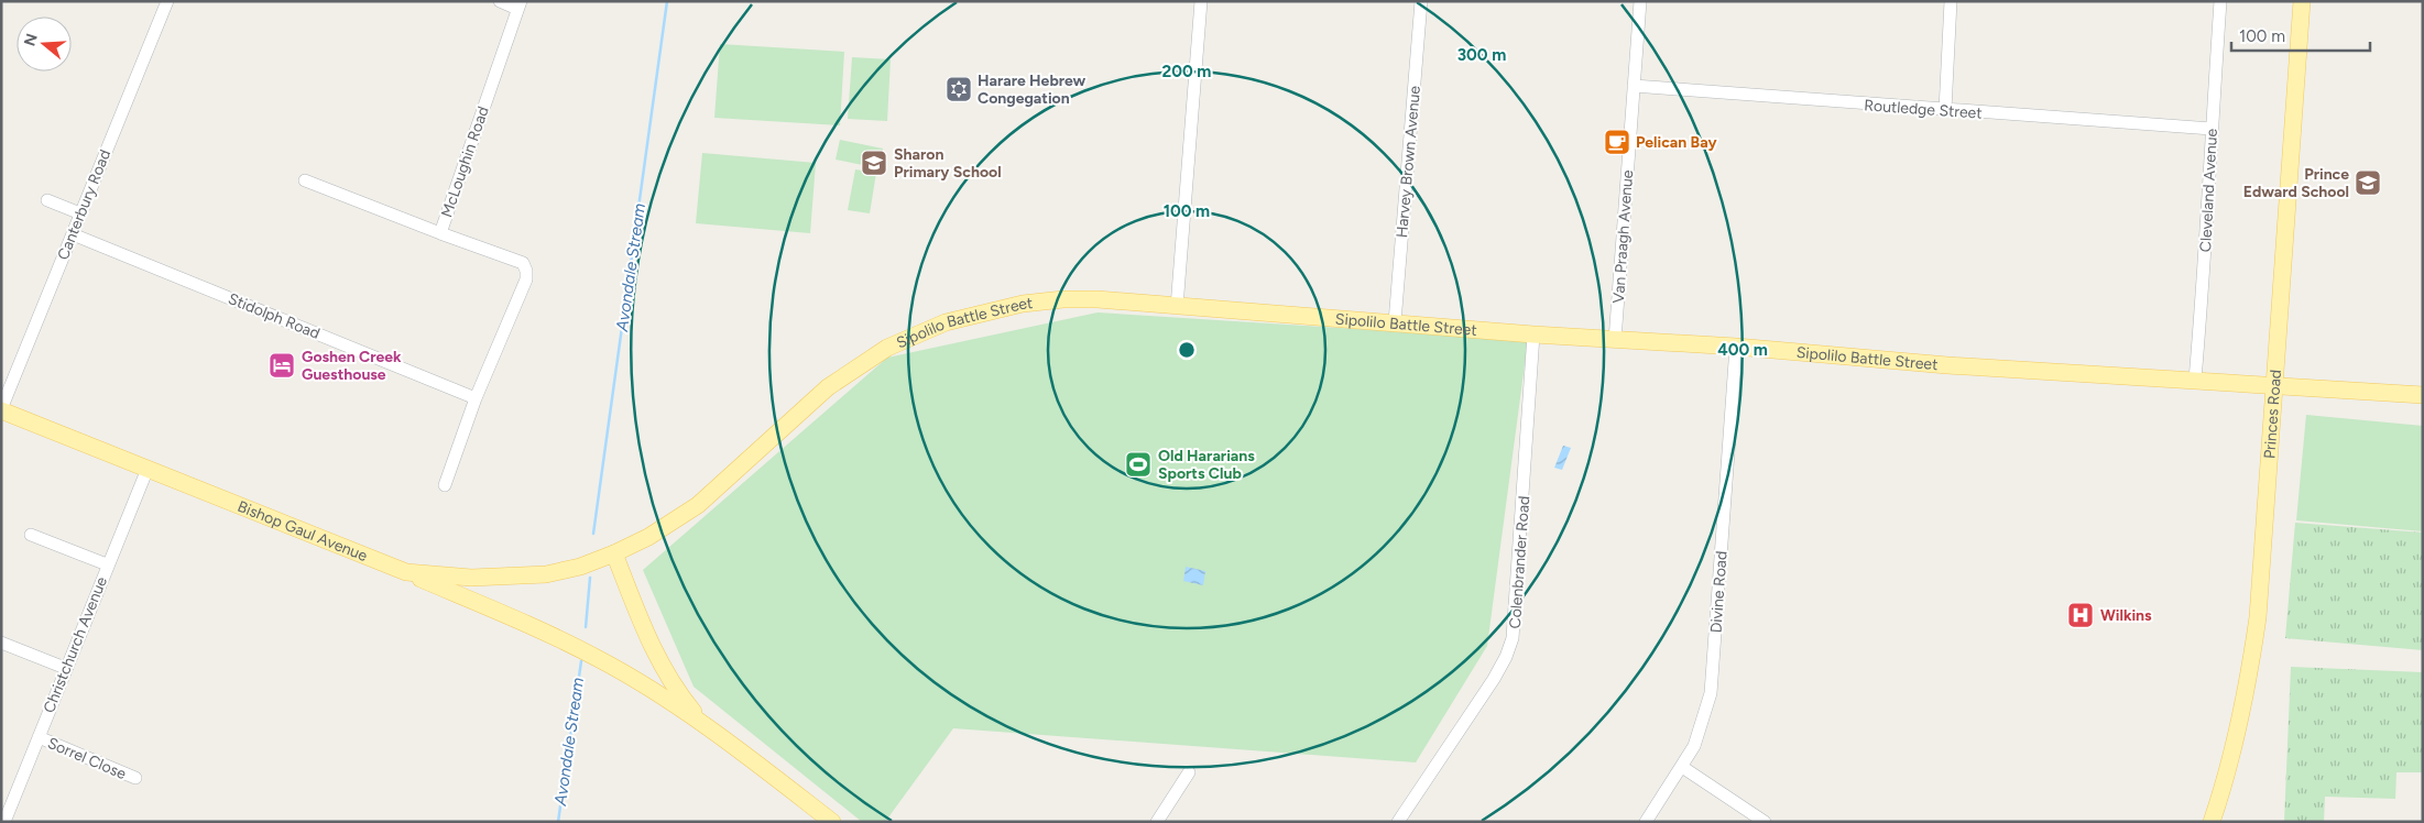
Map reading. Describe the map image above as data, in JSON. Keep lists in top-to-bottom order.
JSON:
{
  "streets": {
    "main road": ["Sipolilo Battle Street", "Princes Road", "Bishop Gaul Avenue"],
    "street": [
      "Routledge Street",
      "McLoughin Road",
      "Harvey Brown Avenue",
      "Cleveland Avenue",
      "Canterbury Road",
      "Van Praagh Avenue",
      "Stidolph Road",
      "Colenbrander Road",
      "Divine Road",
      "Christchurch Avenue",
      "Sorrel Close"
    ]
  },
  "crossings": [
    ["Routledge Street", "Cleveland Avenue"],
    ["Routledge Street", "Van Praagh Avenue"],
    ["McLoughin Road", "Stidolph Road"],
    ["Harvey Brown Avenue", "Sipolilo Battle Street"],
    ["Cleveland Avenue", "Sipolilo Battle Street"],
    ["Canterbury Road", "Stidolph Road"],
    ["Canterbury Road", "Bishop Gaul Avenue"],
    ["Van Praagh Avenue", "Sipolilo Battle Street"],
    ["Sipolilo Battle Street", "Princes Road"],
    ["Sipolilo Battle Street", "Bishop Gaul Avenue"],
    ["Sipolilo Battle Street", "Colenbrander Road"],
    ["Sipolilo Battle Street", "Divine Road"],
    ["Bishop Gaul Avenue", "Christchurch Avenue"],
    ["Christchurch Avenue", "Sorrel Close"]
  ],
  "water": ["Avondale Stream"],
  "places": {
    "synagogue": ["Harare Hebrew Congegation"],
    "cafe": ["Pelican Bay"],
    "school or university": ["Sharon Primary School", "Prince Edward School"],
    "hotel": ["Goshen Creek Guesthouse"],
    "sports": ["Old Hararians Sports Club"],
    "hospital": ["Wilkins"]
  },
  "scale_bar": "100 m",
  "north": "left",
  "rings": [
    "300 m",
    "200 m",
    "100 m",
    "400 m"
  ]
}
